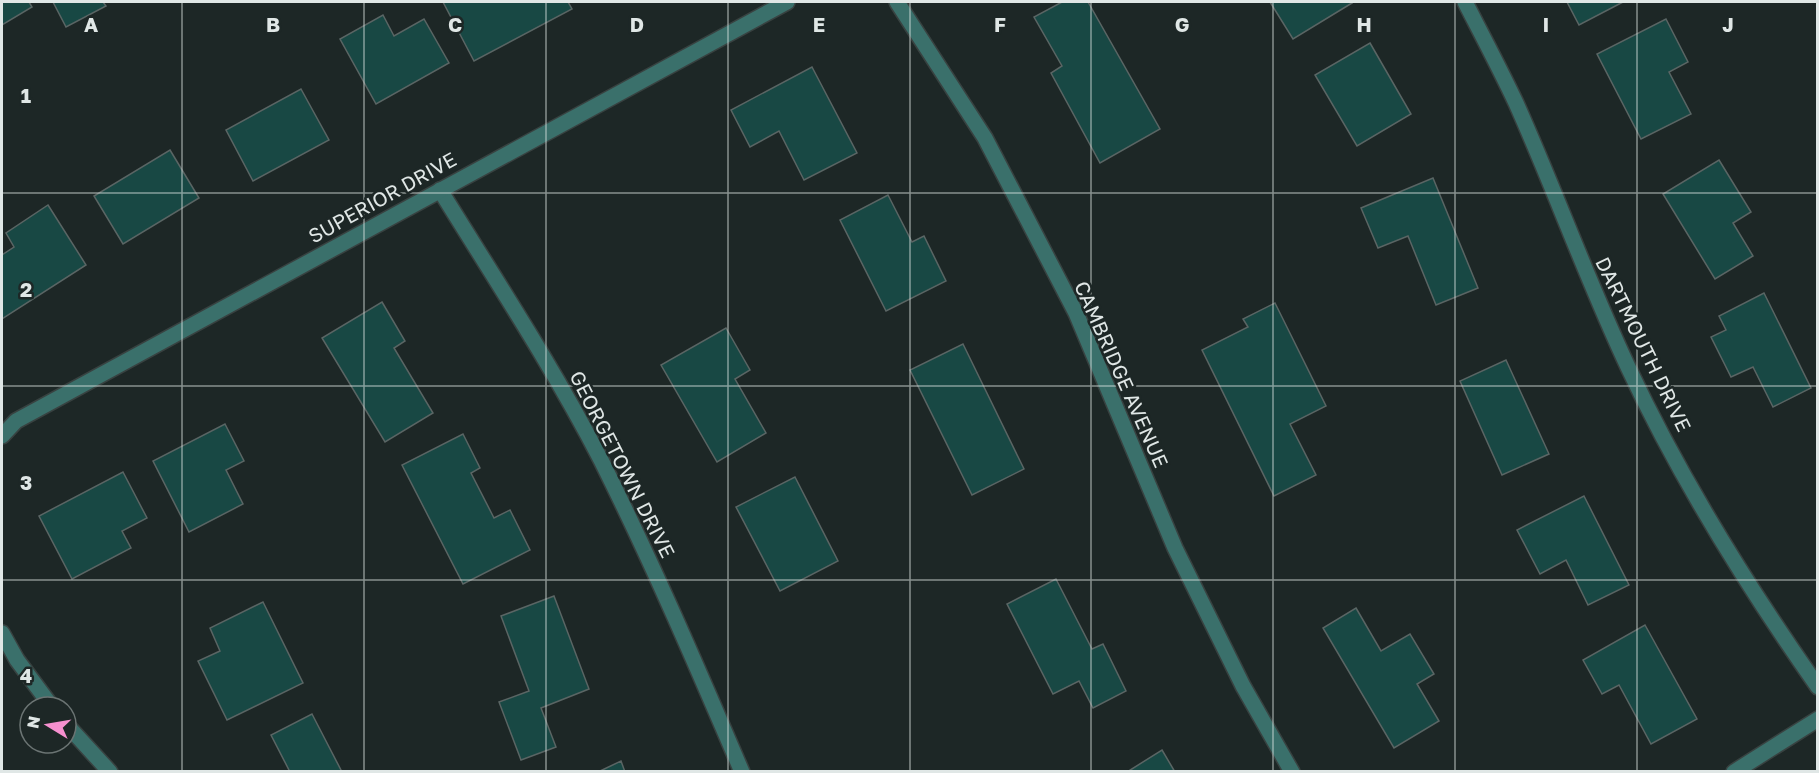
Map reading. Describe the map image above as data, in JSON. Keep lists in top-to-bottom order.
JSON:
{
  "streets": {
    "street": [
      "SUPERIOR DRIVE",
      "DARTMOUTH DRIVE",
      "CAMBRIDGE AVENUE",
      "GEORGETOWN DRIVE"
    ]
  },
  "crossings": [
    ["SUPERIOR DRIVE", "GEORGETOWN DRIVE"]
  ],
  "north": "left",
  "grid": {
    "columns": [
      "A",
      "B",
      "C",
      "D",
      "E",
      "F",
      "G",
      "H",
      "I",
      "J"
    ],
    "rows": [
      "1",
      "2",
      "3",
      "4"
    ]
  }
}
